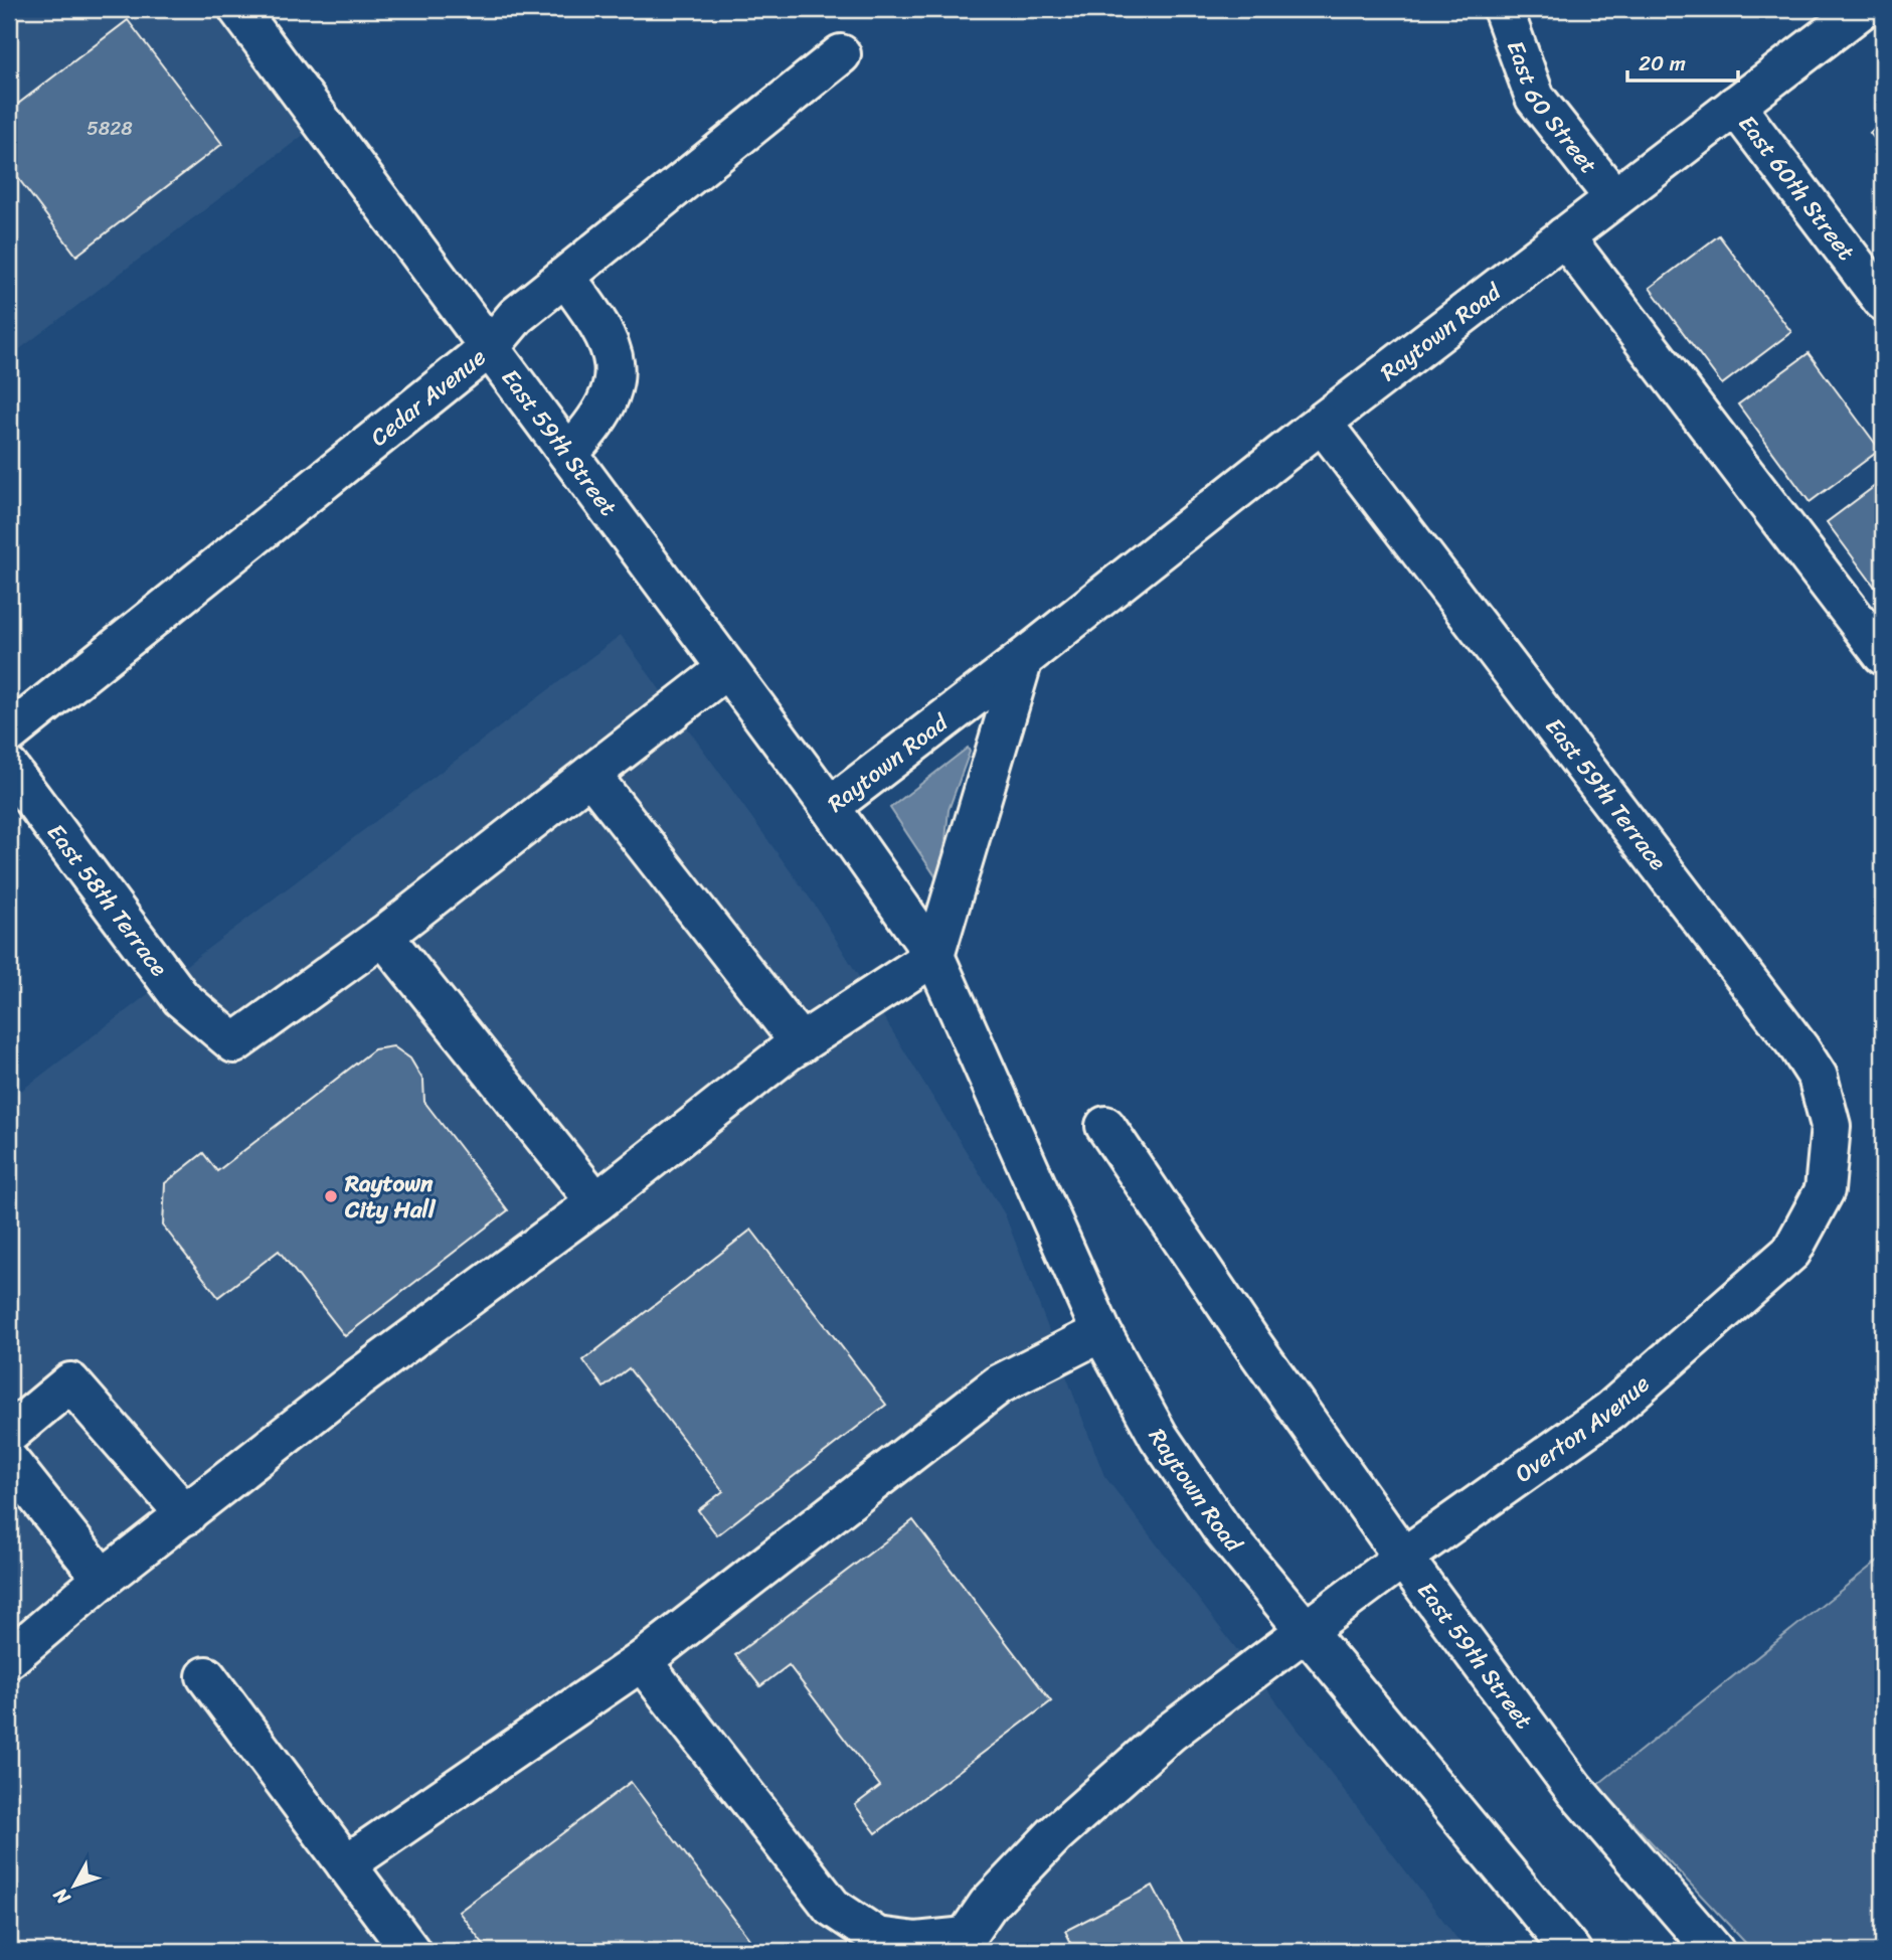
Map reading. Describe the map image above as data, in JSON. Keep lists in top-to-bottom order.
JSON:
{
  "streets": {
    "street": [
      "East 60 Street",
      "East 60th Street",
      "Raytown Road",
      "Cedar Avenue",
      "East 59th Street",
      "East 59th Terrace",
      "East 58th Terrace",
      "Overton Avenue"
    ]
  },
  "crossings": [
    ["East 60 Street", "Raytown Road"],
    ["East 60th Street", "Raytown Road"],
    ["Raytown Road", "East 59th Street"],
    ["Raytown Road", "East 59th Terrace"],
    ["Raytown Road", "Overton Avenue"],
    ["Cedar Avenue", "East 59th Street"],
    ["East 59th Street", "Overton Avenue"],
    ["East 59th Terrace", "Overton Avenue"]
  ],
  "places": ["Raytown City Hall"],
  "house_numbers": ["5828"],
  "scale_bar": "20 m",
  "north": "bottom left"
}
